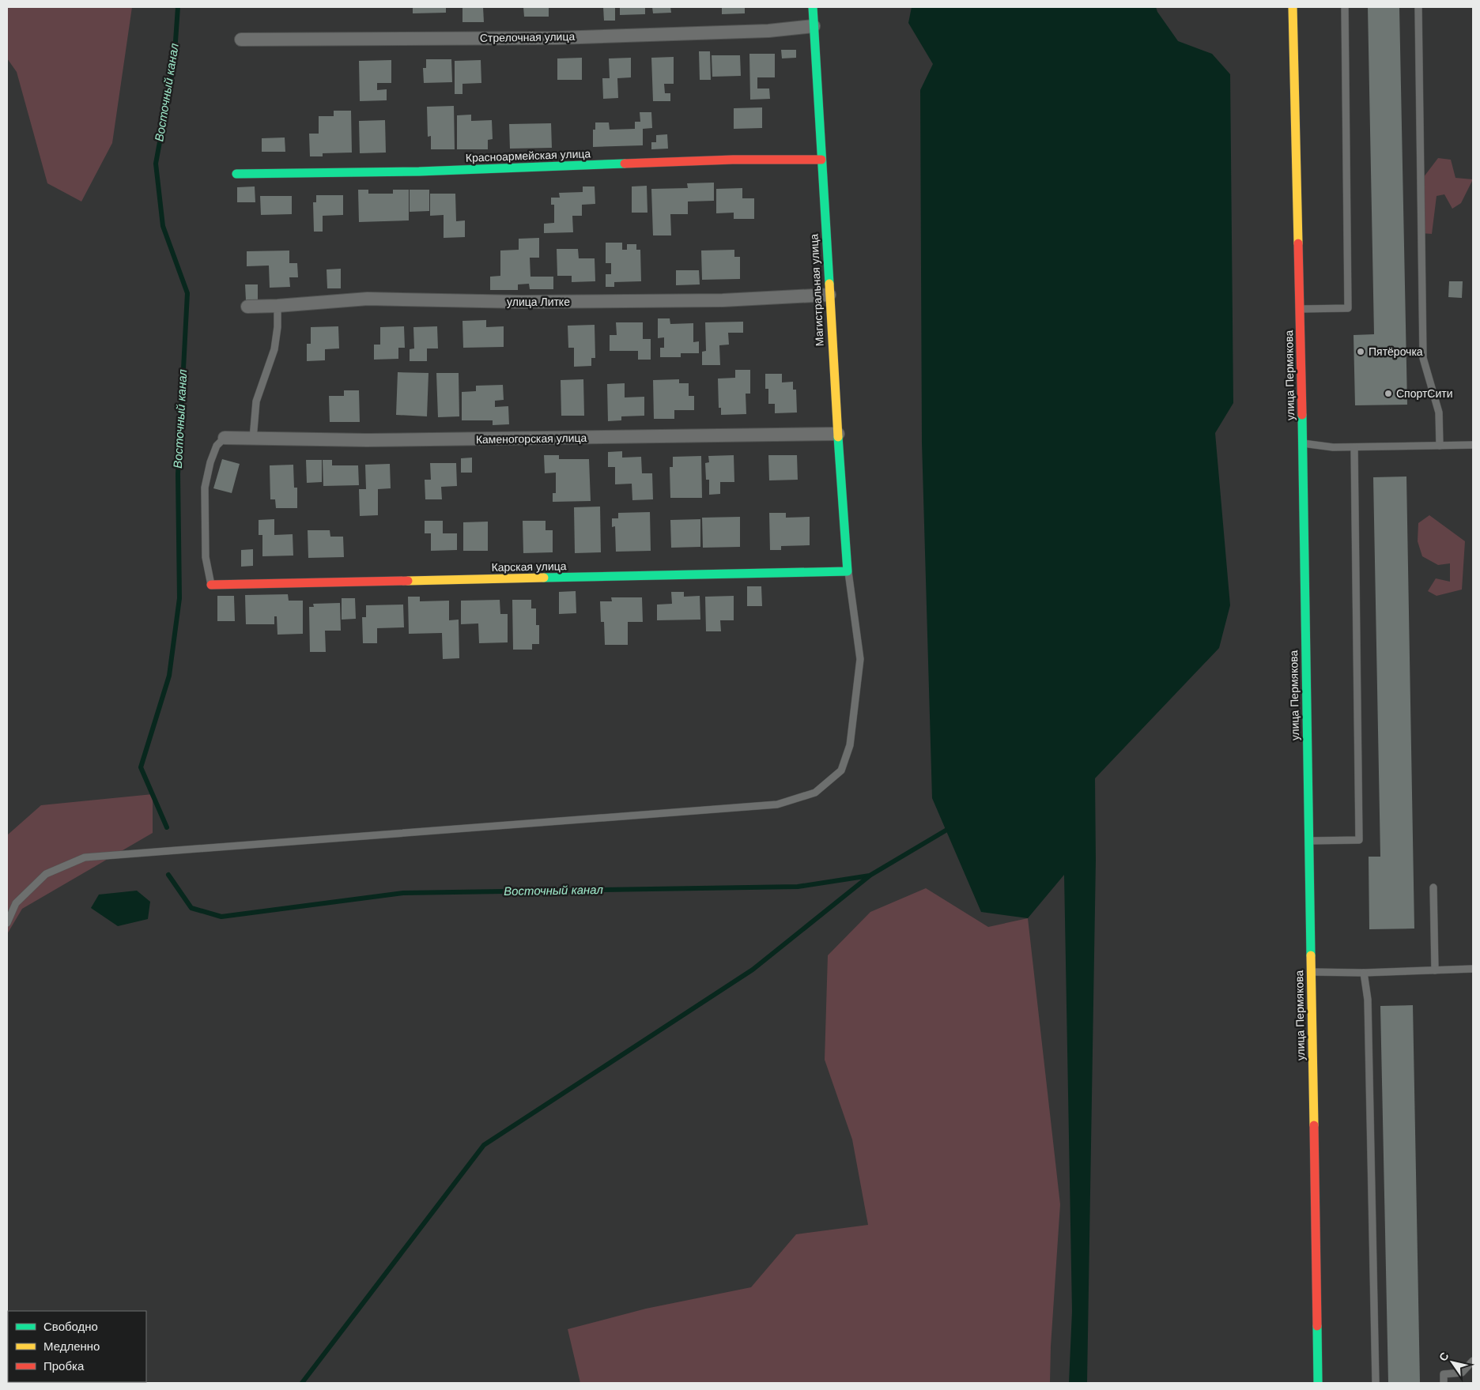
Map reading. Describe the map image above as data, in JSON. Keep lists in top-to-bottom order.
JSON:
{
  "streets": {
    "street": [
      "Стрелочная улица",
      "Красноармейская улица",
      "Магистральная улица",
      "улица Литке",
      "улица Пермякова",
      "Каменогорская улица",
      "Карская улица"
    ]
  },
  "crossings": [
    ["Стрелочная улица", "Магистральная улица"],
    ["Красноармейская улица", "Магистральная улица"],
    ["Магистральная улица", "улица Литке"],
    ["Магистральная улица", "Каменогорская улица"],
    ["Магистральная улица", "Карская улица"]
  ],
  "water": ["Восточный канал"],
  "places": ["Пятёрочка", "СпортСити"],
  "legend": ["Свободно", "Медленно", "Пробка"],
  "north": "top left"
}
